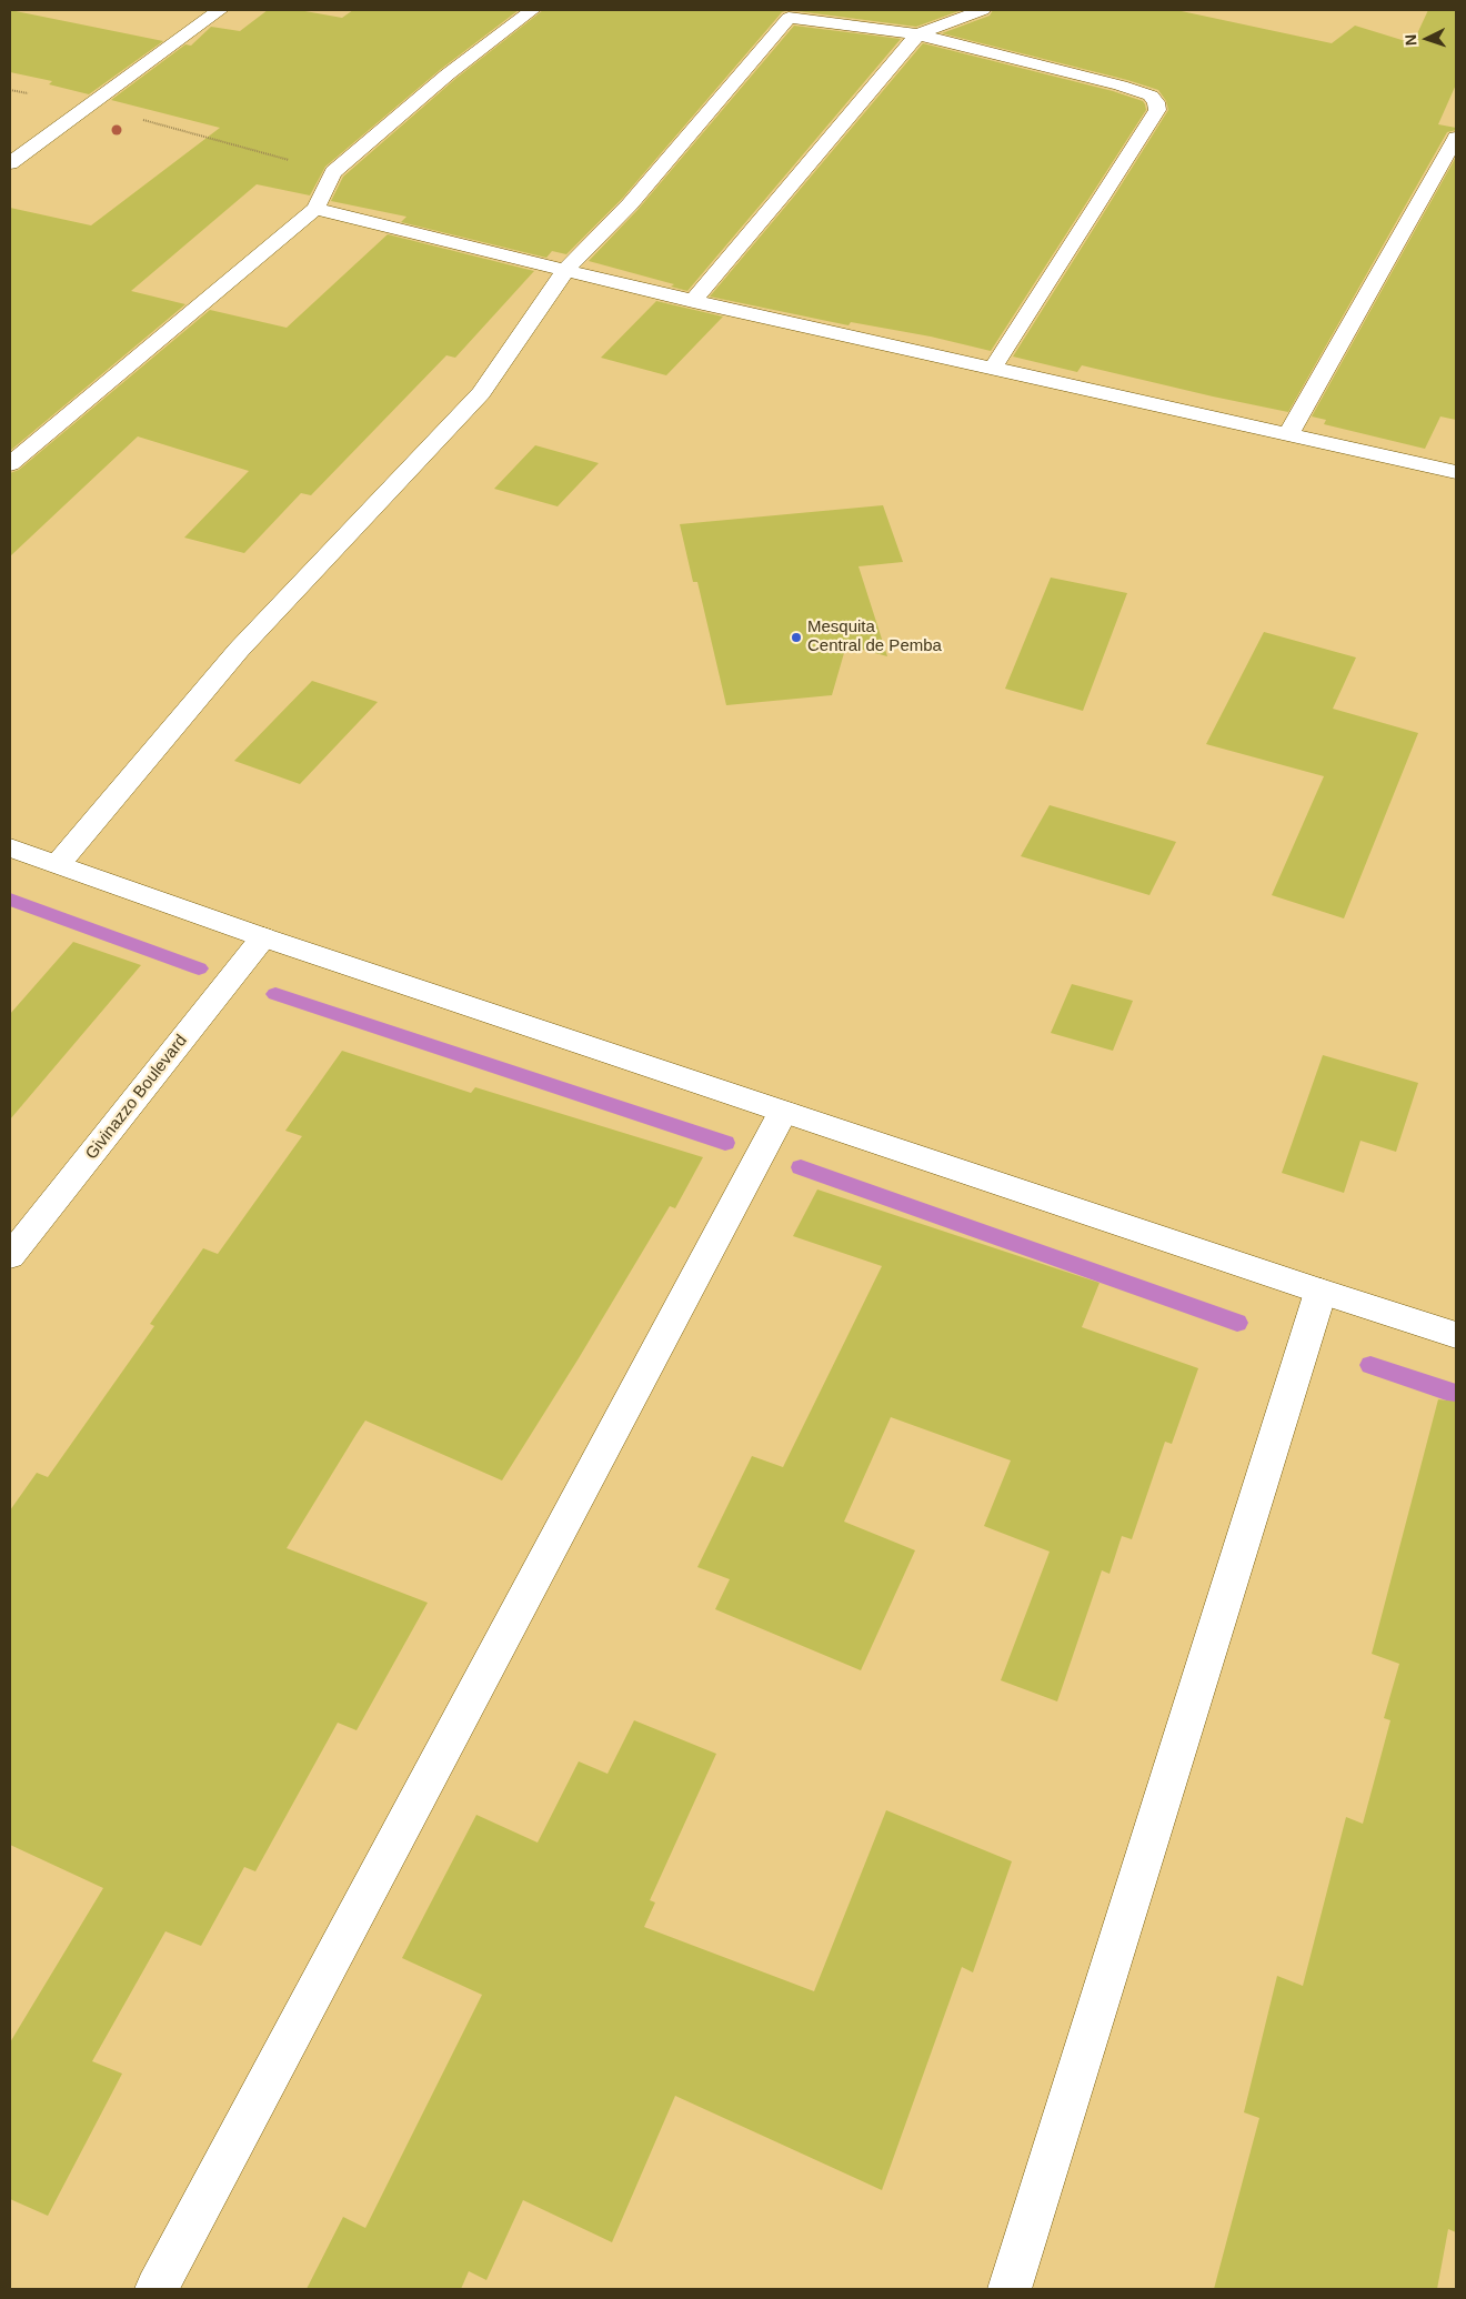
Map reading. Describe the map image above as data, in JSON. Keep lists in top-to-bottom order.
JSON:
{
  "streets": {
    "street": ["Givinazzo Boulevard"]
  },
  "places": ["Mesquita Central de Pemba"],
  "north": "left"
}
